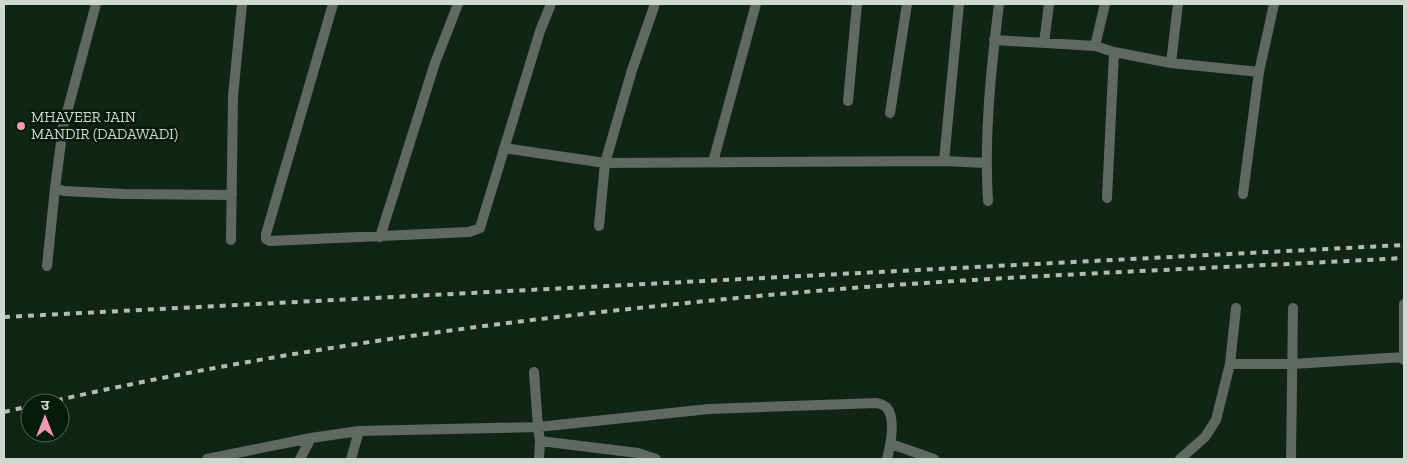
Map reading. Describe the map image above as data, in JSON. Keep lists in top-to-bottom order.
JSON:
{
  "places": ["MHAVEER JAIN MANDIR (DADAWADI)"],
  "north": "top"
}
